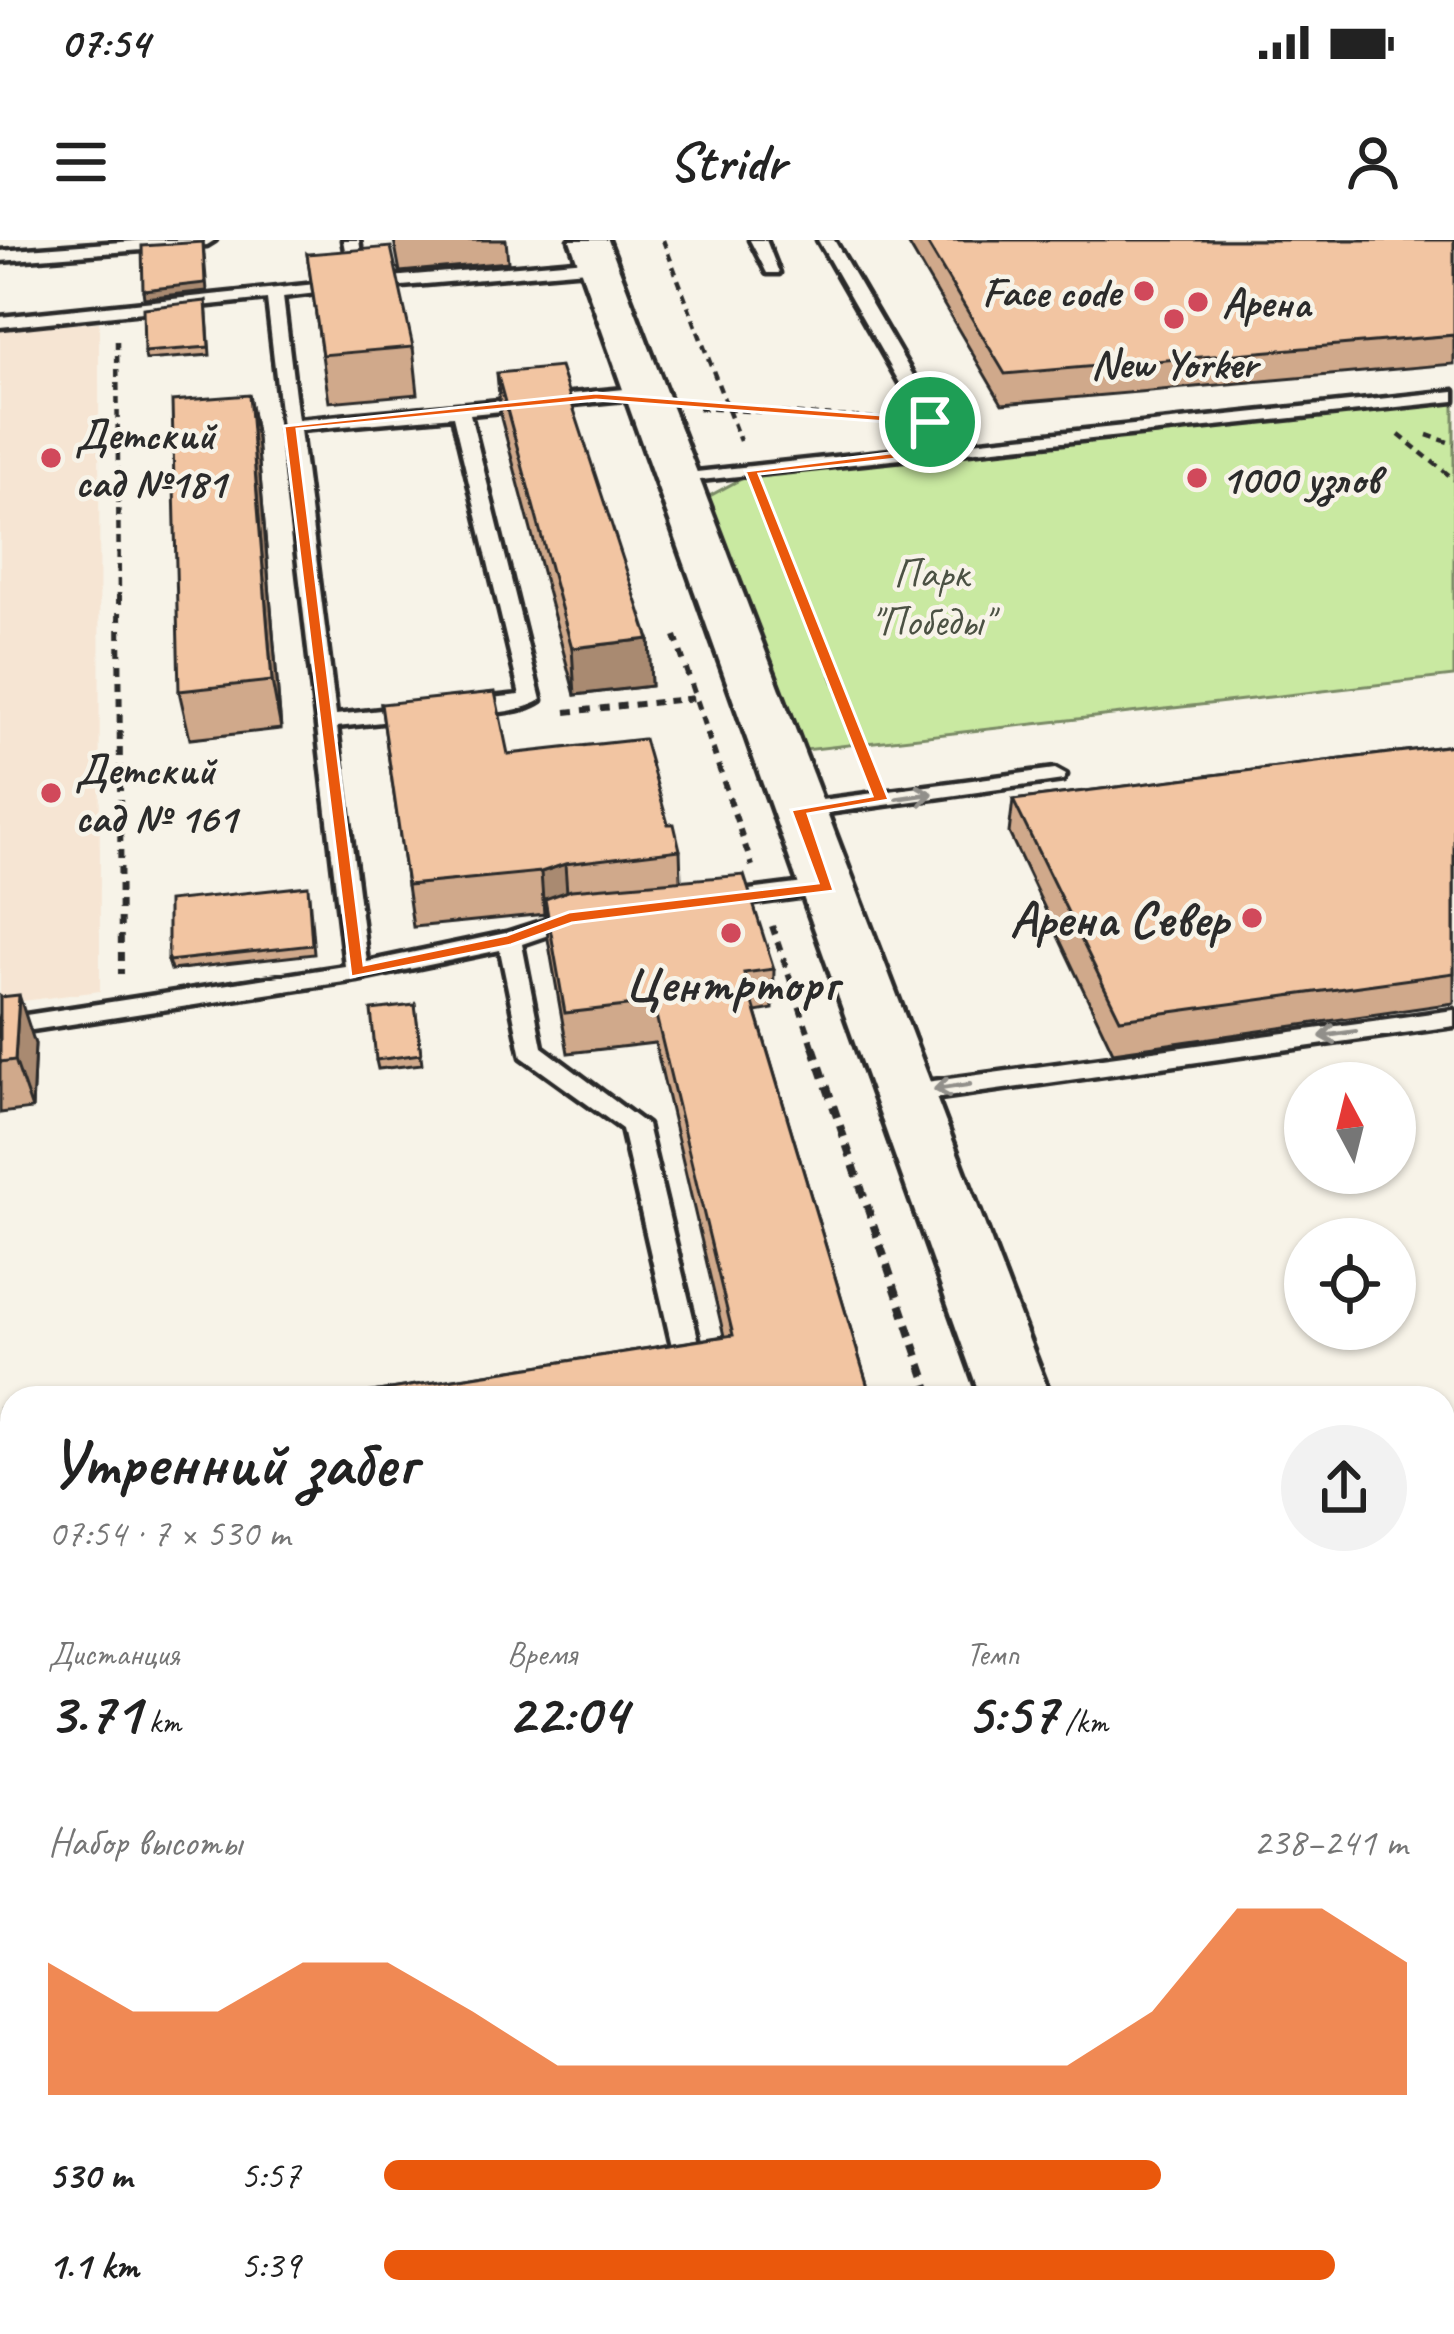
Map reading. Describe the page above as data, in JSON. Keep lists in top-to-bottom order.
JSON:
{
  "parks": ["Парк \"Победы\""],
  "places": [
    "Face code",
    "Арена",
    "New Yorker",
    "Детский сад №181",
    "1000 узлов",
    "Детский сад № 161",
    "Арена Север",
    "Центрторг"
  ],
  "north": "top",
  "page": {
    "status": "07:54",
    "header": "Stridr",
    "heading": ["Утренний забег", "07:54 · 7 × 530 m"],
    "stats": [
      ["Дистанция", "3.71 km"],
      ["Время", "22:04"],
      ["Темп", "5:57 /km"]
    ],
    "chart": ["Набор высоты", "238–241 m"],
    "list": [
      {
        "name": "530 m",
        "note": "5:57"
      },
      {
        "name": "1.1 km",
        "note": "5:39"
      }
    ]
  }
}
